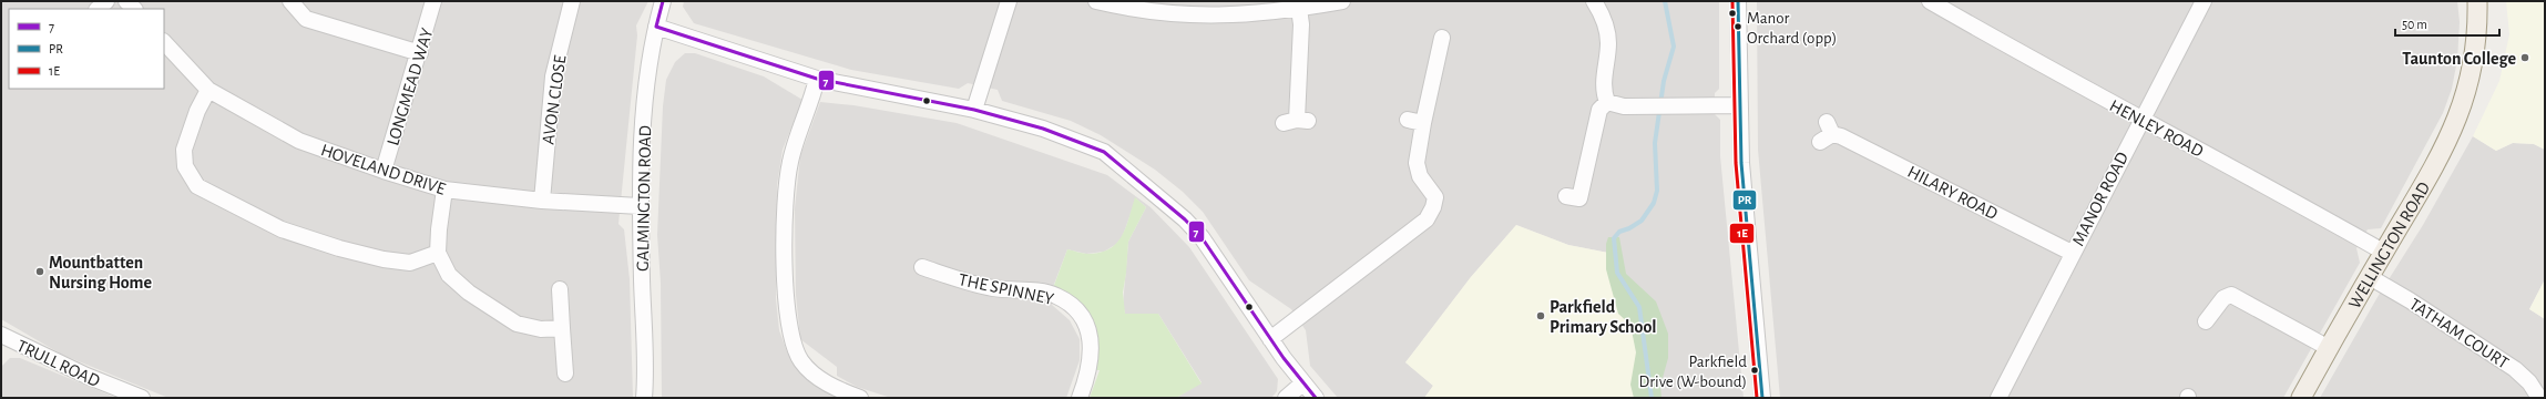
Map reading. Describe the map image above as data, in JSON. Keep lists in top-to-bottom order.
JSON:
{
  "streets": {
    "main road": ["WELLINGTON ROAD"],
    "street": [
      "LONGMEAD WAY",
      "AVON CLOSE",
      "HENLEY ROAD",
      "HOVELAND DRIVE",
      "HILARY ROAD",
      "GALMINGTON ROAD",
      "MANOR ROAD",
      "THE SPINNEY",
      "TATHAM COURT",
      "TRULL ROAD"
    ]
  },
  "crossings": [
    ["LONGMEAD WAY", "HOVELAND DRIVE"],
    ["AVON CLOSE", "HOVELAND DRIVE"],
    ["HENLEY ROAD", "MANOR ROAD"],
    ["HENLEY ROAD", "WELLINGTON ROAD"],
    ["HOVELAND DRIVE", "GALMINGTON ROAD"],
    ["HILARY ROAD", "MANOR ROAD"],
    ["WELLINGTON ROAD", "TATHAM COURT"]
  ],
  "places": [
    "Manor Orchard (opp)",
    "Taunton College",
    "Mountbatten Nursing Home",
    "Parkfield Primary School",
    "Parkfield Drive (W-bound)"
  ],
  "lines": ["transit line 7", "transit line PR", "transit line 1E"],
  "legend": ["7", "PR", "1E"],
  "scale_bar": "50 m"
}
